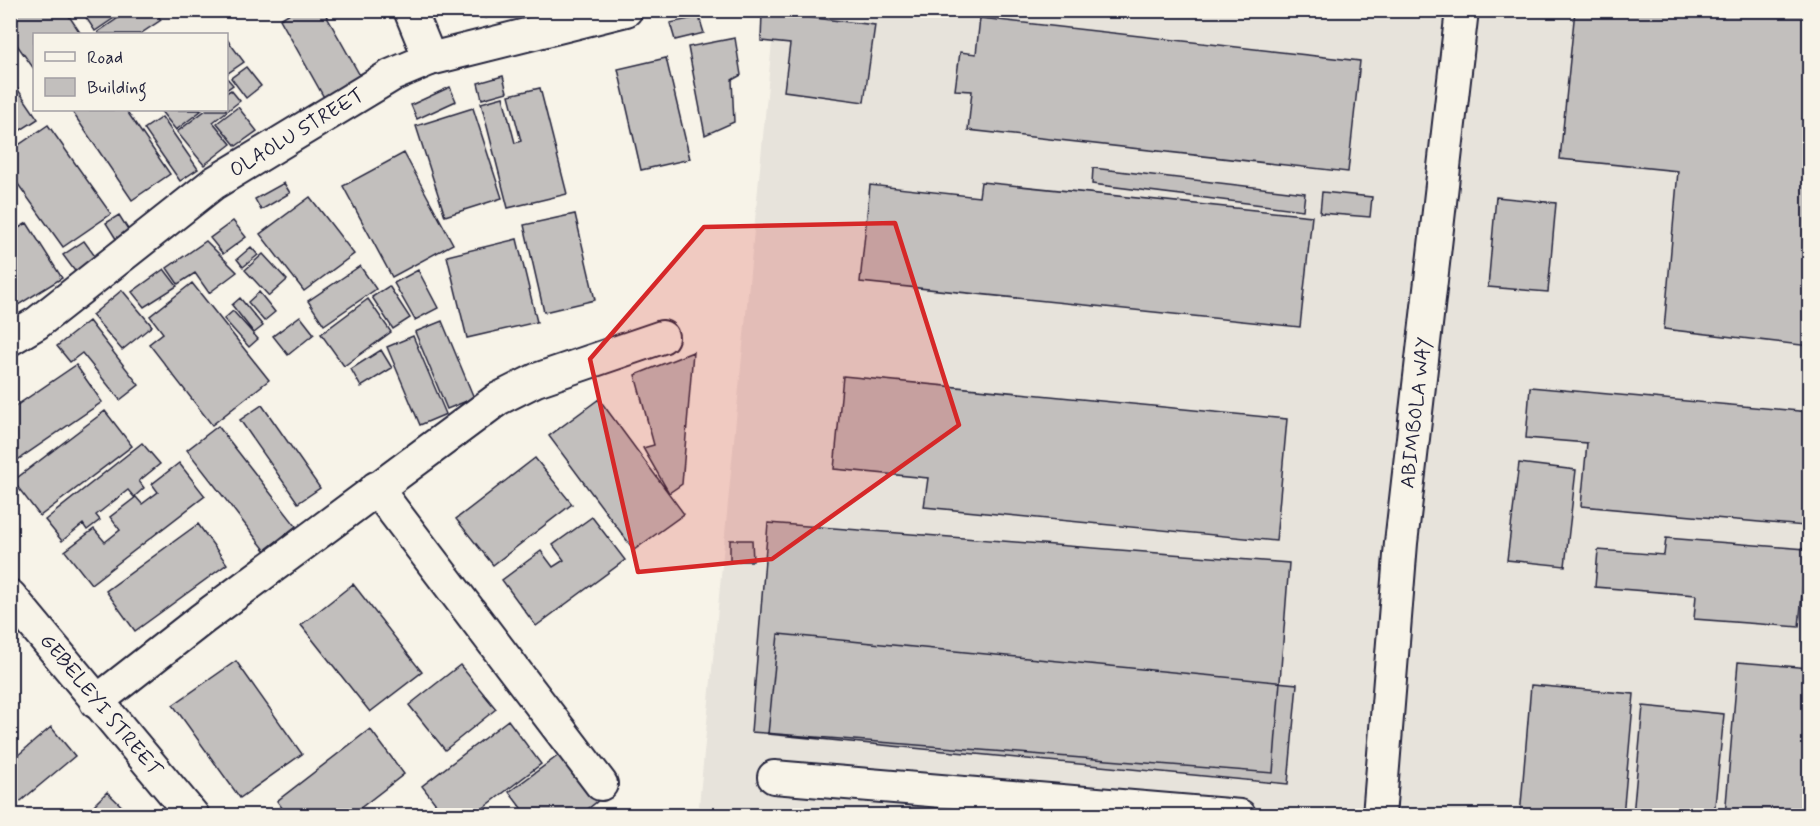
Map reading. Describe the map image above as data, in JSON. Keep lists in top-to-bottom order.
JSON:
{
  "streets": {
    "street": ["OLAOLU STREET", "ABIMBOLA WAY", "GEBELEYI STREET"]
  },
  "legend": ["Road", "Building"]
}
